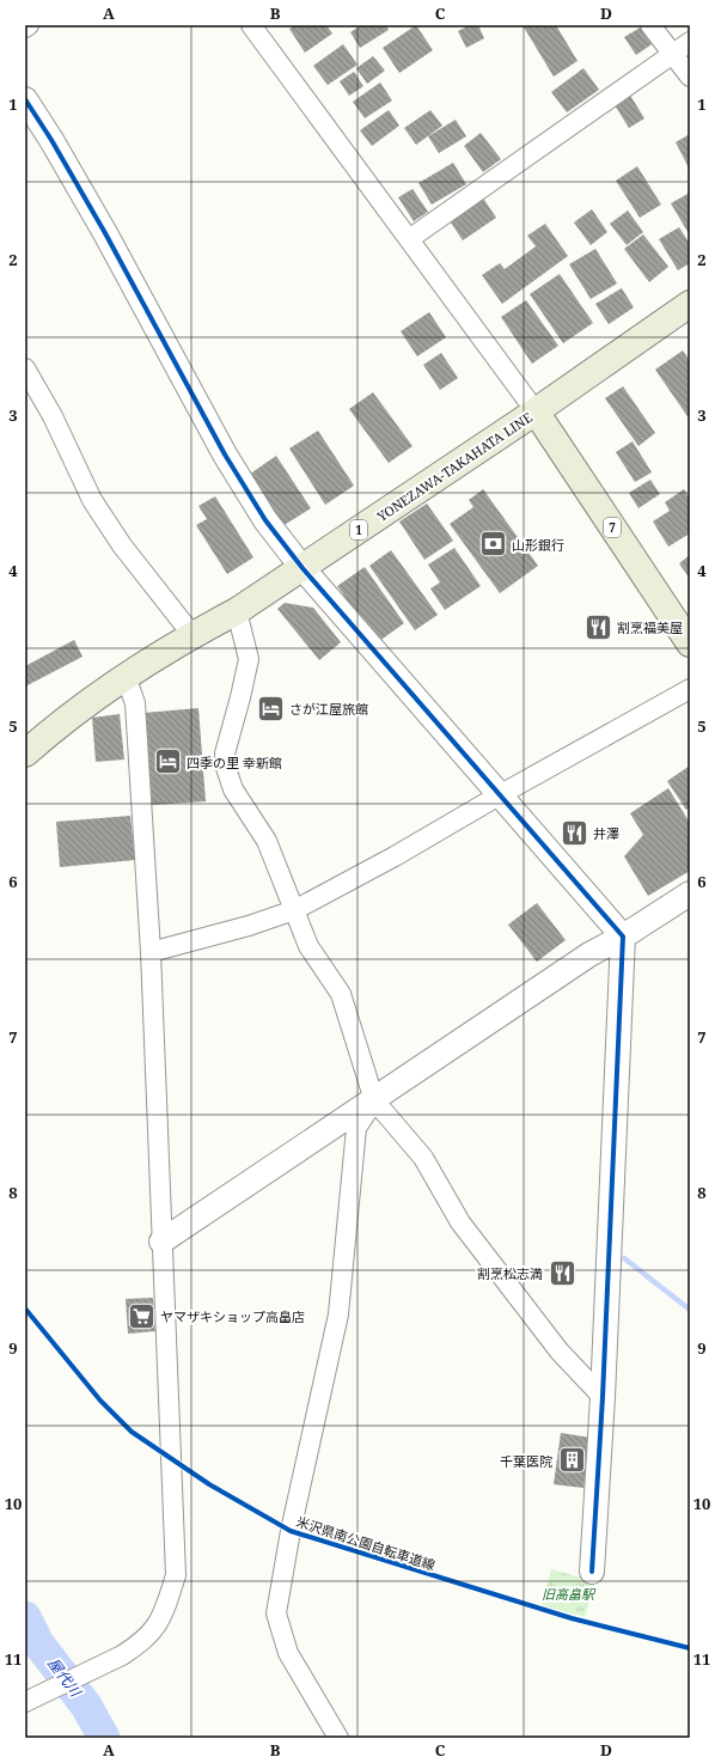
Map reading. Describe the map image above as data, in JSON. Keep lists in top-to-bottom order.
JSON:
{
  "streets": {
    "main road": ["YONEZAWA-TAKAHATA LINE", "7", "1"],
    "cycle path": ["米沢県南公園自転車道線"]
  },
  "crossings": [
    ["YONEZAWA-TAKAHATA LINE", "7"]
  ],
  "water": ["屋代川"],
  "parks": ["旧高畠駅"],
  "places": {
    "bank": ["山形銀行"],
    "restaurant": ["割烹福美屋", "井澤", "割烹松志満"],
    "hotel": ["さが江屋旅館", "四季の里 幸新館"],
    "supermarket": ["ヤマザキショップ高畠店"],
    "building": ["千葉医院"]
  },
  "grid": {
    "columns": [
      "A",
      "B",
      "C",
      "D"
    ],
    "rows": [
      "1",
      "2",
      "3",
      "4",
      "5",
      "6",
      "7",
      "8",
      "9",
      "10",
      "11"
    ]
  }
}
